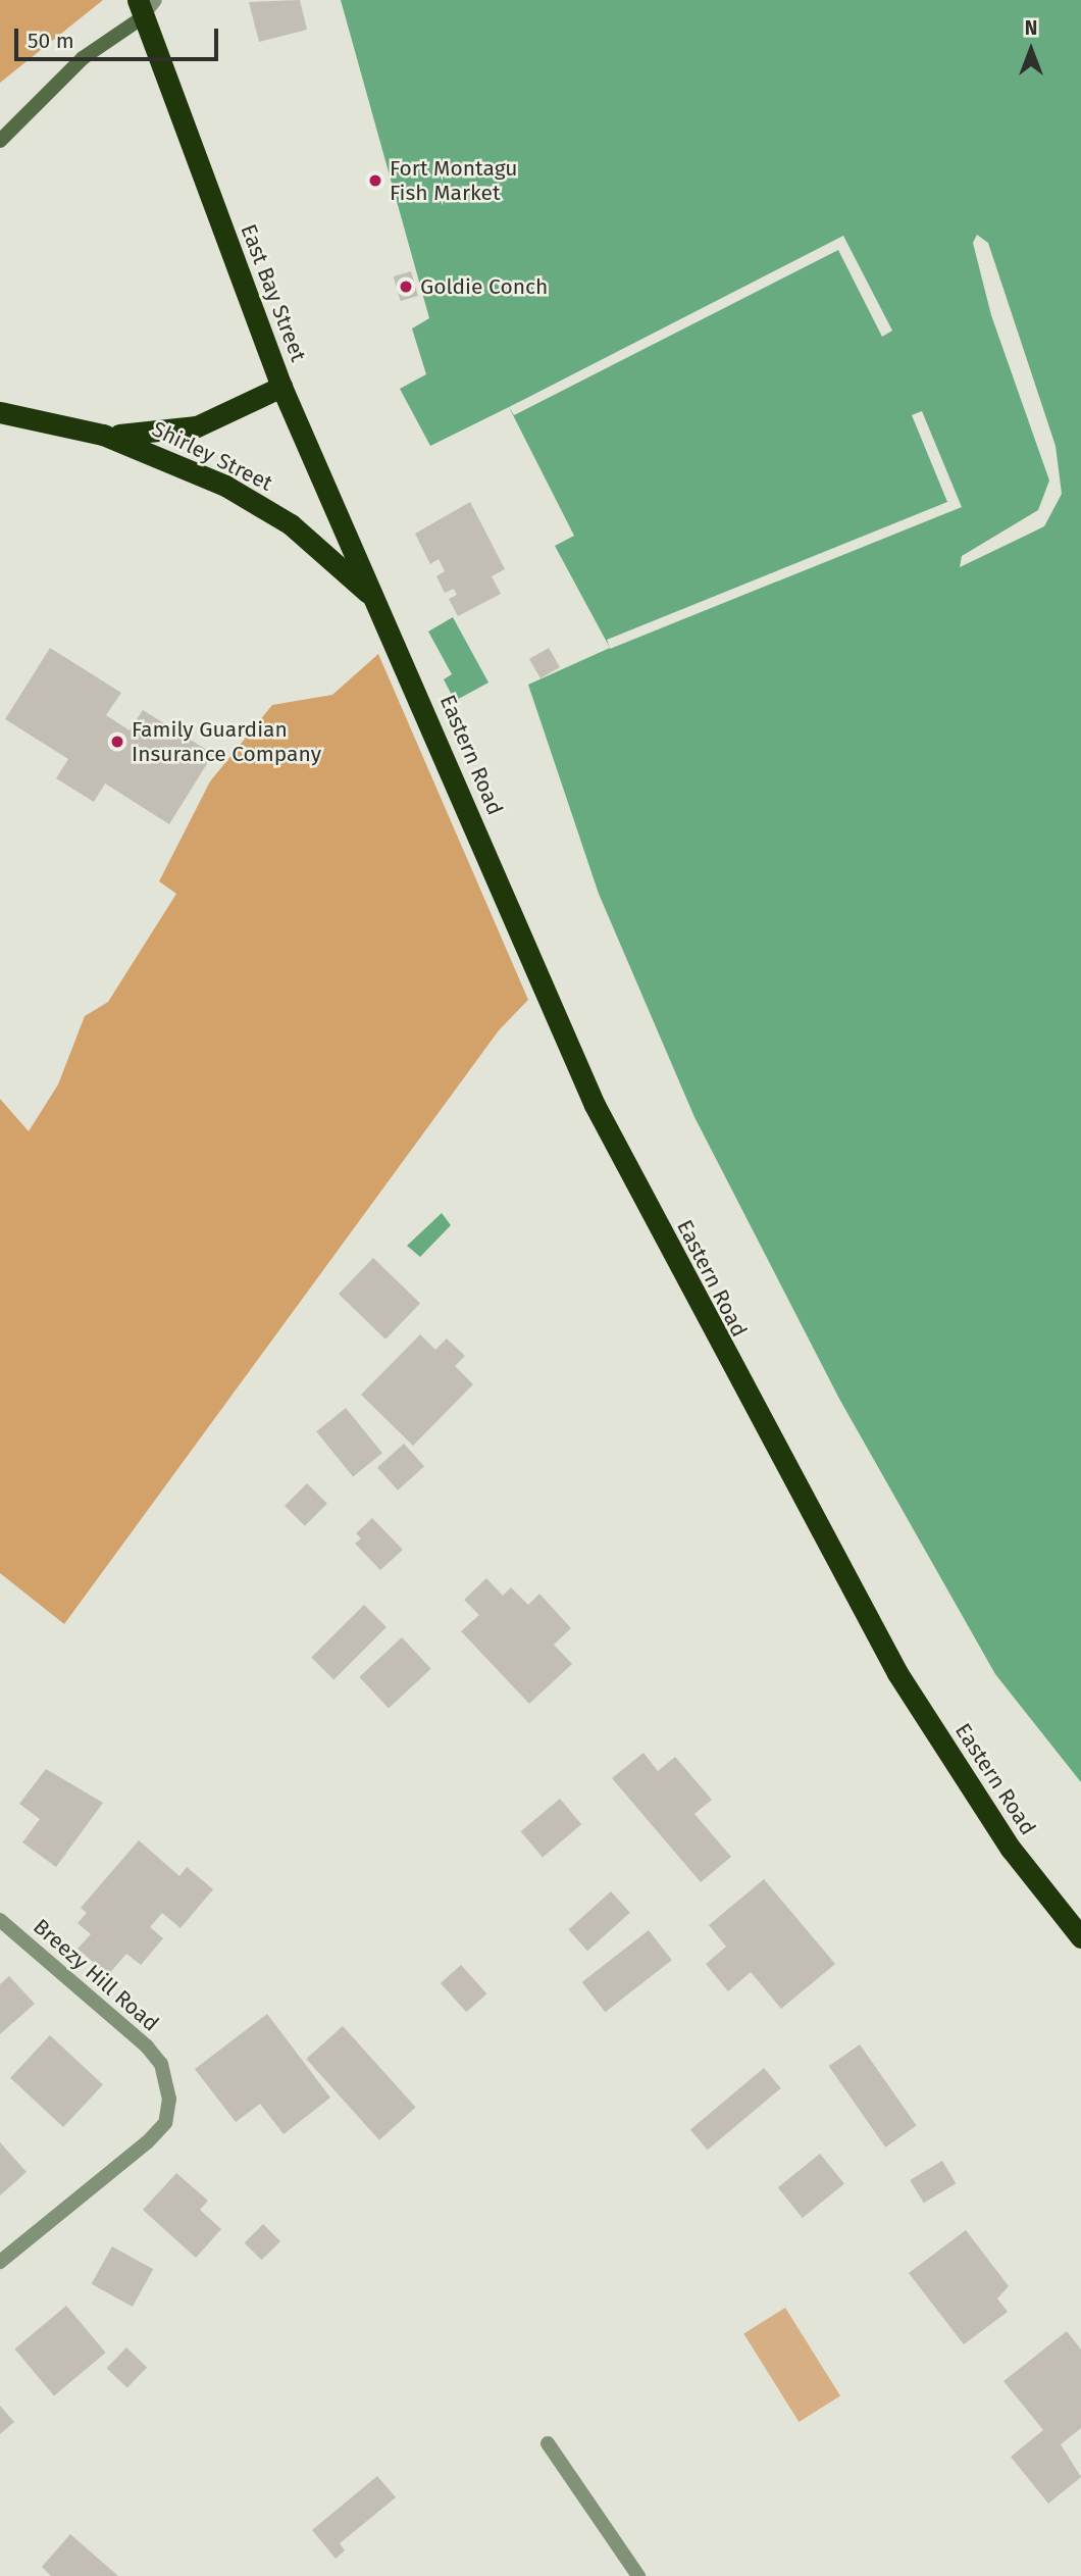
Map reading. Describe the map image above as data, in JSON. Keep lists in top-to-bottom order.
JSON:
{
  "streets": {
    "highway": ["East Bay Street", "Shirley Street", "Eastern Road"],
    "street": ["Breezy Hill Road"]
  },
  "crossings": [
    ["East Bay Street", "Shirley Street"],
    ["East Bay Street", "Eastern Road"],
    ["Shirley Street", "Eastern Road"]
  ],
  "places": ["Fort Montagu Fish Market", "Goldie Conch", "Family Guardian Insurance Company"],
  "scale_bar": "50 m",
  "north": "top"
}
